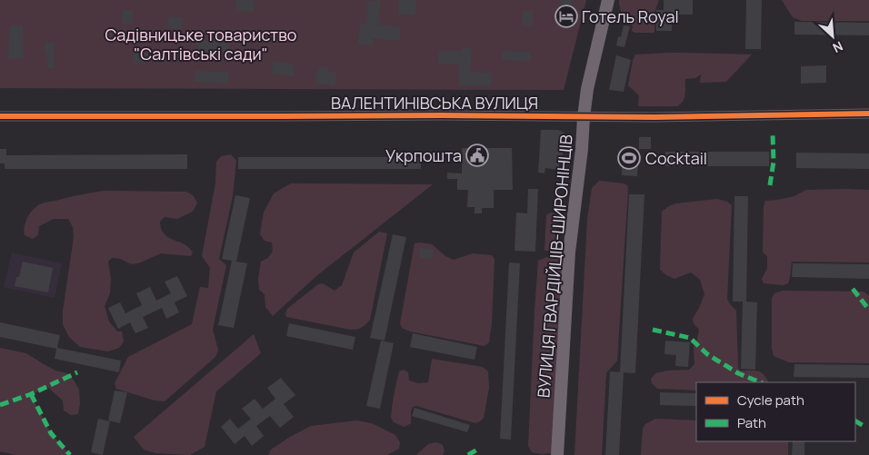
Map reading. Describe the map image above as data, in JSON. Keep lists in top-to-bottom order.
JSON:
{
  "streets": {
    "main road": ["ВУЛИЦЯ ГВАРДІЙЦІВ-ШИРОНІНЦІВ"],
    "street": ["ВАЛЕНТИНІВСЬКА ВУЛИЦЯ"]
  },
  "crossings": [
    ["ВАЛЕНТИНІВСЬКА ВУЛИЦЯ", "ВУЛИЦЯ ГВАРДІЙЦІВ-ШИРОНІНЦІВ"]
  ],
  "parks": ["Садівницьке товариство \"Салтівські сади\""],
  "places": {
    "hotel": ["Готель Royal"],
    "public building": ["Укрпошта"],
    "sports": ["Cocktail"]
  },
  "legend": ["Cycle path", "Path"],
  "north": "bottom right"
}
